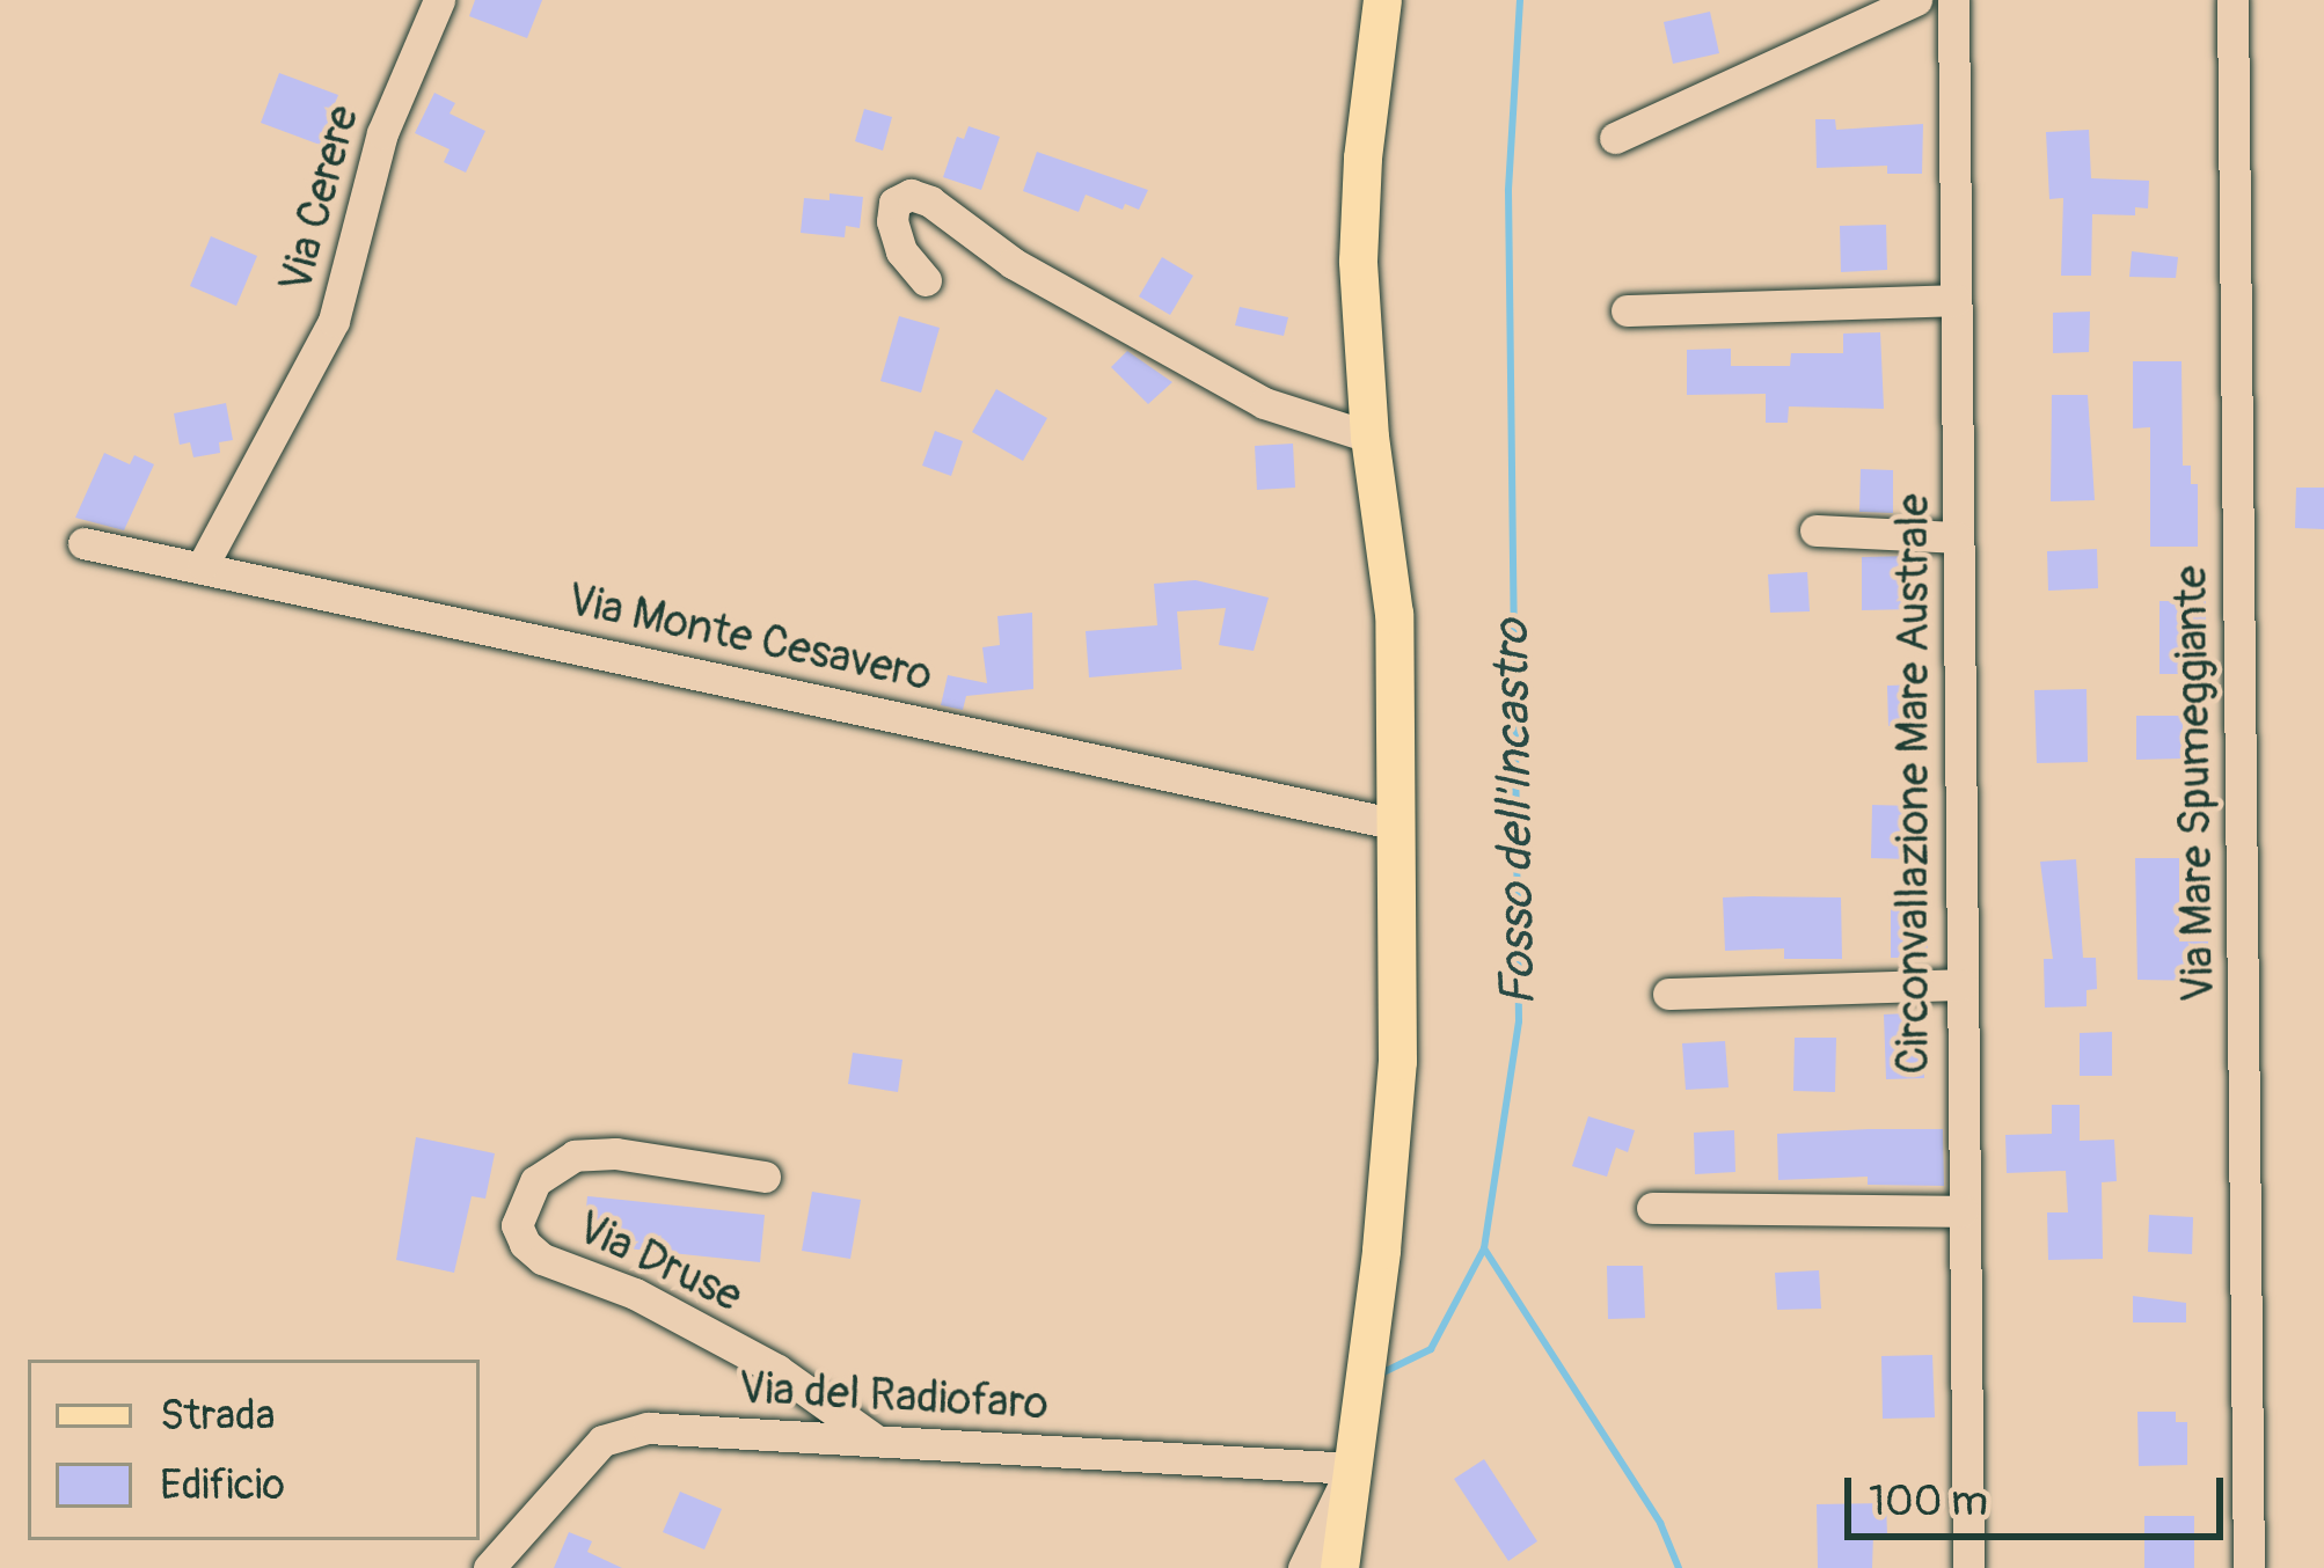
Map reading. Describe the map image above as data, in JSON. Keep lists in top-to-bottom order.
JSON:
{
  "streets": {
    "street": [
      "Via Cerere",
      "Via Monte Cesavero",
      "Circonvallazione Mare Australe",
      "Via Mare Spumeggiante",
      "Via Druse",
      "Via del Radiofaro"
    ]
  },
  "crossings": [
    ["Via Cerere", "Via Monte Cesavero"],
    ["Via Druse", "Via del Radiofaro"]
  ],
  "water": ["Fosso dell'Incastro"],
  "legend": ["Strada", "Edificio"],
  "scale_bar": "100 m"
}
